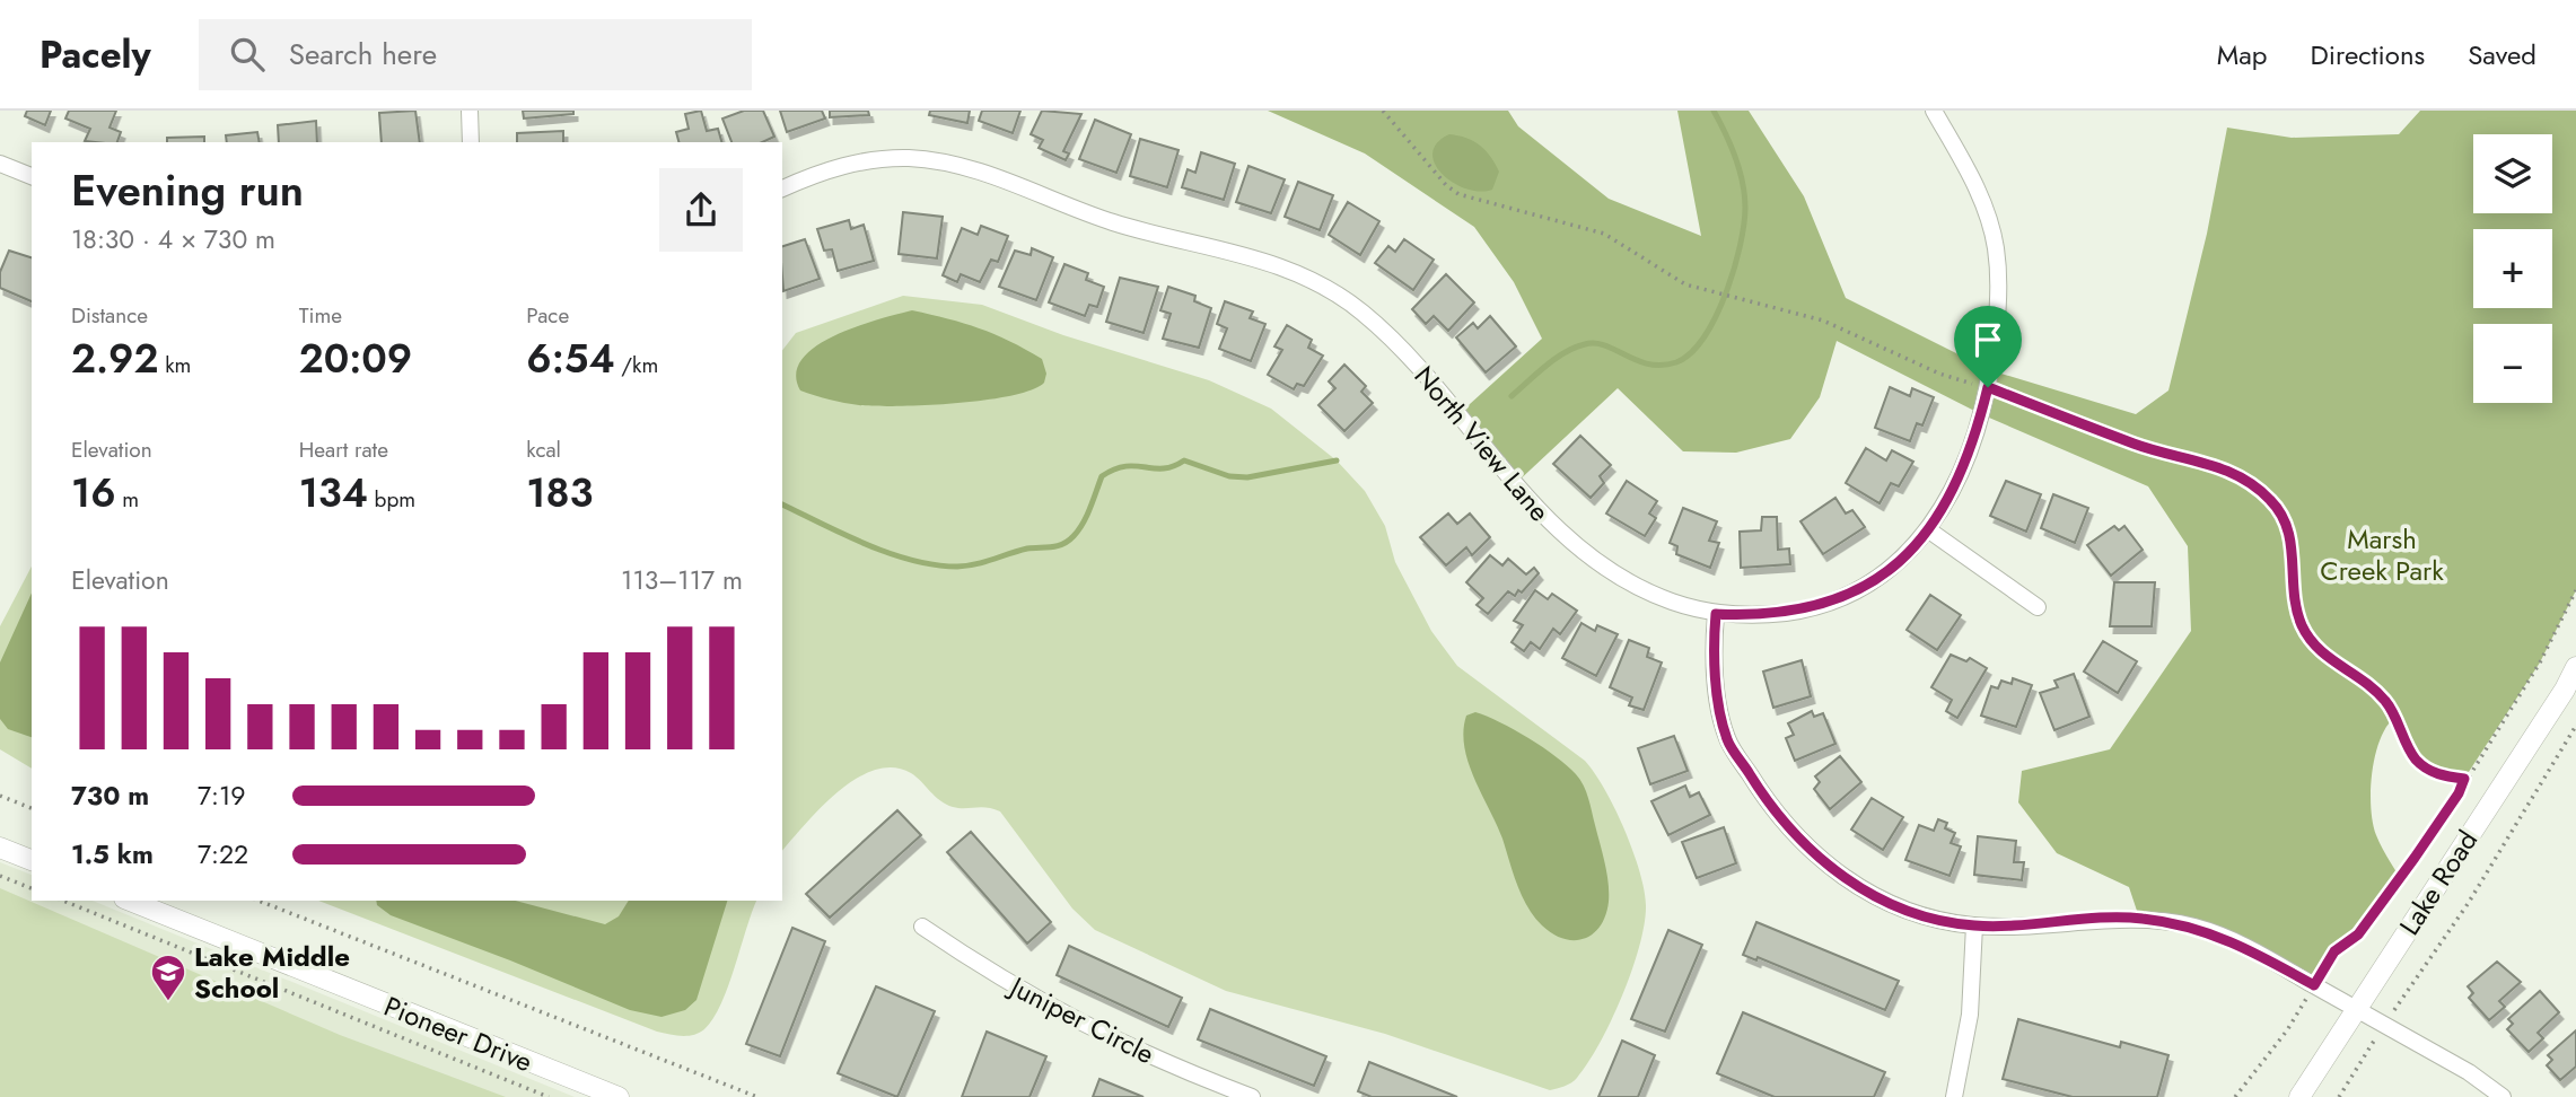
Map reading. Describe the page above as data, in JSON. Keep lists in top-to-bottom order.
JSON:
{
  "streets": {
    "street": [
      "North View Lane",
      "Lake Road",
      "Juniper Circle",
      "Pioneer Drive"
    ]
  },
  "parks": ["Marsh Creek Park"],
  "places": {
    "school or university": ["Lake Middle School"]
  },
  "page": {
    "header": "Pacely",
    "search": "Search here",
    "nav": ["Map", "Directions", "Saved"],
    "map_buttons": ["+", "−"],
    "heading": ["Evening run", "18:30 · 4 × 730 m"],
    "stats": [
      ["Distance", "2.92 km"],
      ["Time", "20:09"],
      ["Pace", "6:54 /km"],
      ["Elevation", "16 m"],
      ["Heart rate", "134 bpm"],
      ["kcal", "183"]
    ],
    "chart": ["Elevation", "113–117 m"],
    "list": [
      {
        "name": "730 m",
        "note": "7:19"
      },
      {
        "name": "1.5 km",
        "note": "7:22"
      }
    ]
  }
}
